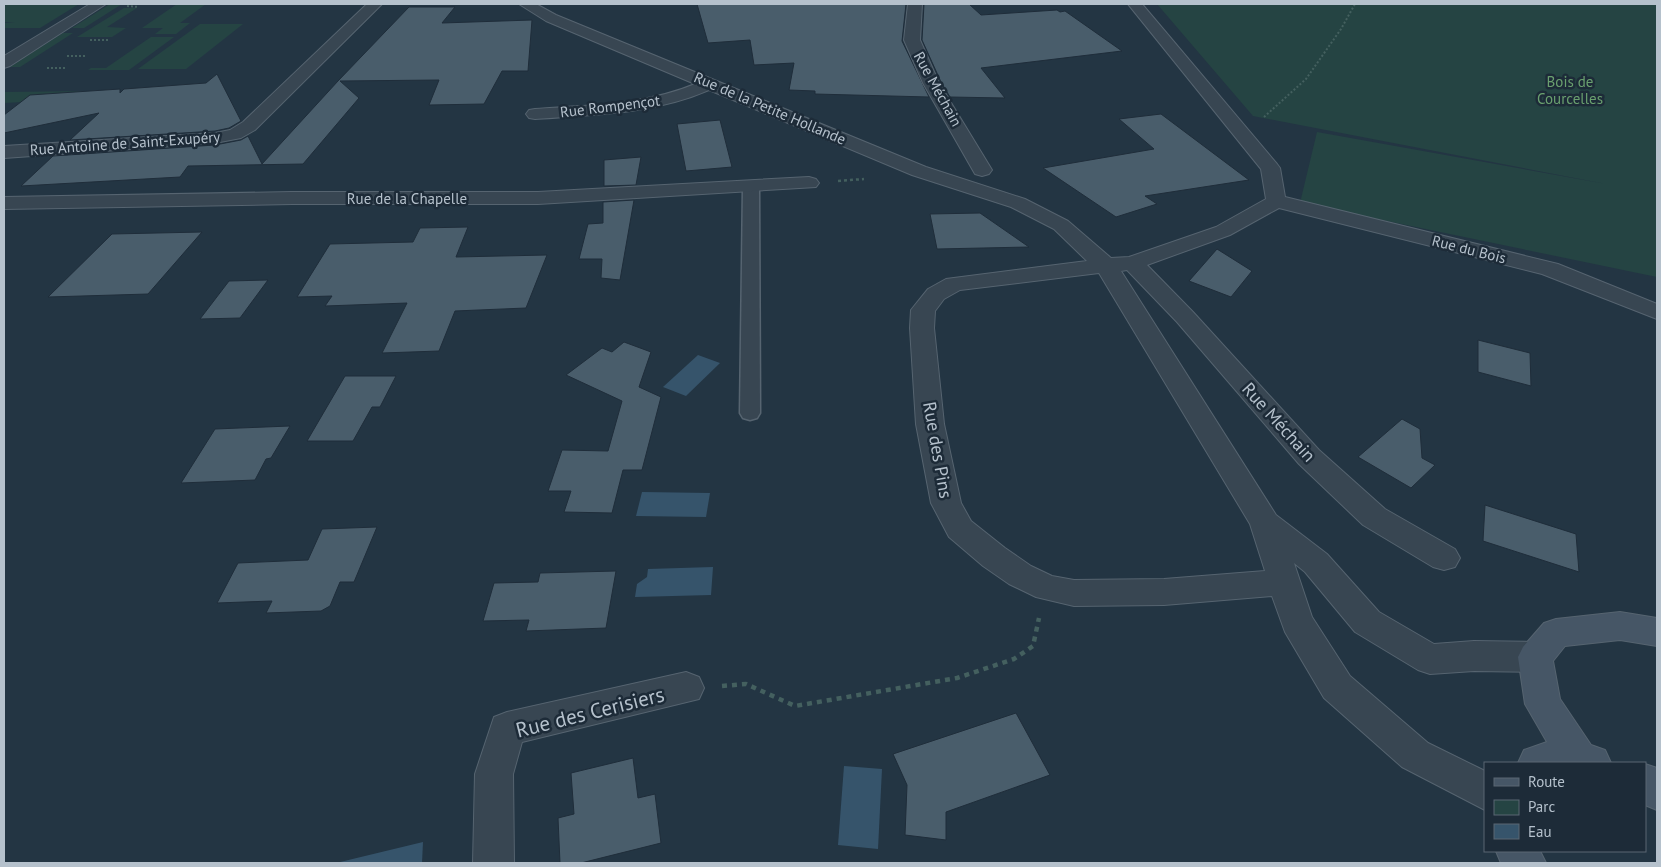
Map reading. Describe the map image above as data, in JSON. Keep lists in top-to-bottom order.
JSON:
{
  "streets": {
    "street": [
      "Rue Méchain",
      "Rue Rompençot",
      "Rue de la Petite Hollande",
      "Rue Antoine de Saint-Exupéry",
      "Rue de la Chapelle",
      "Rue du Bois",
      "Rue des Pins",
      "Rue des Cerisiers"
    ]
  },
  "crossings": [
    ["Rue Méchain", "Rue de la Petite Hollande"],
    ["Rue Méchain", "Rue des Pins"],
    ["Rue Rompençot", "Rue de la Petite Hollande"]
  ],
  "parks": ["Bois de Courcelles"],
  "legend": ["Route", "Parc", "Eau"]
}
